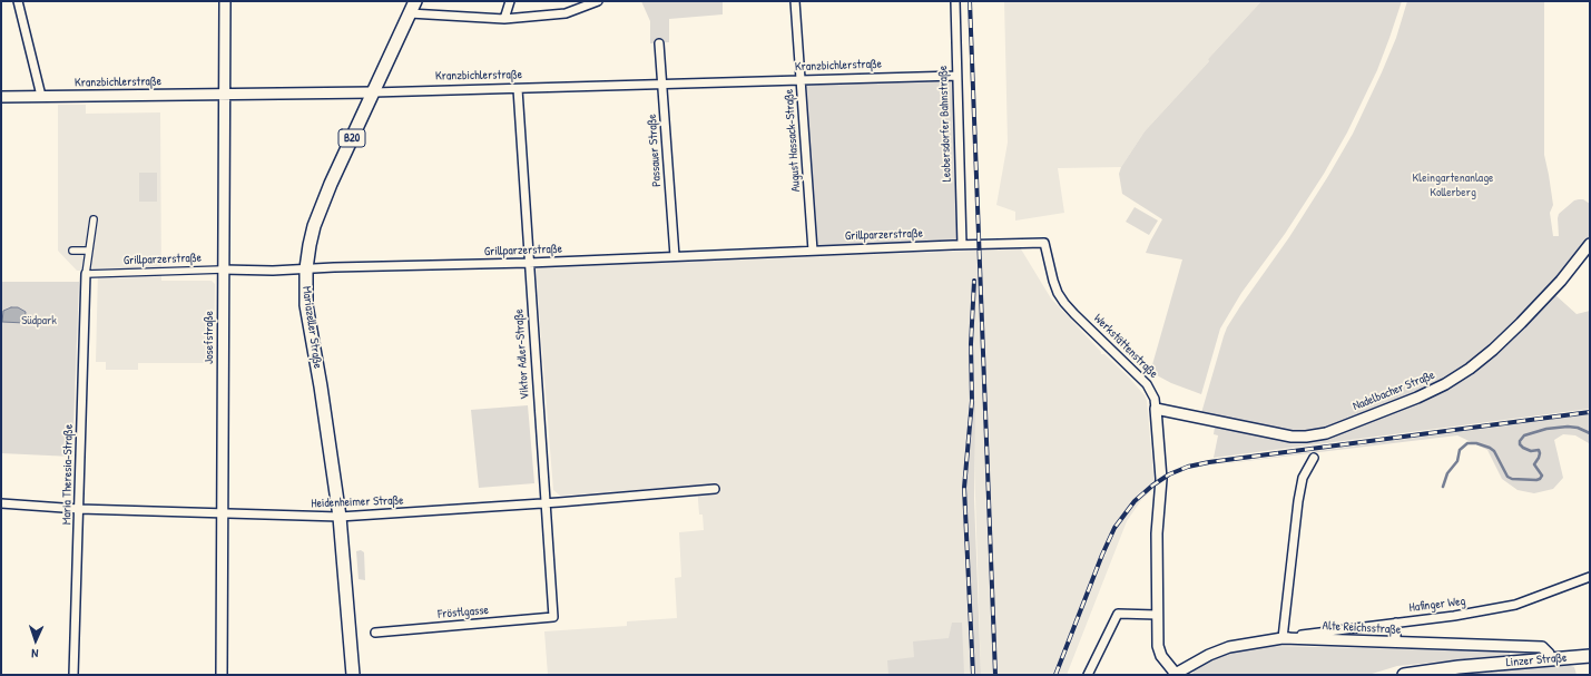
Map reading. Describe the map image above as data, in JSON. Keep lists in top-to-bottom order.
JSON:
{
  "streets": {
    "main road": ["B20", "Mariazeller Straße", "Linzer Straße"],
    "street": [
      "Kranzbichlerstraße",
      "Leobersdorfer Bahnstraße",
      "August Hassack-Straße",
      "Passauer Straße",
      "Grillparzerstraße",
      "Josefstraße",
      "Werkstättenstraße",
      "Viktor Adler-Straße",
      "Nadelbacher Straße",
      "Maria Theresia-Straße",
      "Heidenheimer Straße",
      "Hafinger Weg",
      "Fröstlgasse",
      "Alte Reichsstraße"
    ]
  },
  "crossings": [
    ["Kranzbichlerstraße", "Leobersdorfer Bahnstraße"],
    ["Kranzbichlerstraße", "August Hassack-Straße"],
    ["Kranzbichlerstraße", "Passauer Straße"],
    ["Kranzbichlerstraße", "Mariazeller Straße"],
    ["Kranzbichlerstraße", "Josefstraße"],
    ["Kranzbichlerstraße", "Viktor Adler-Straße"],
    ["Leobersdorfer Bahnstraße", "Grillparzerstraße"],
    ["Leobersdorfer Bahnstraße", "Werkstättenstraße"],
    ["August Hassack-Straße", "Grillparzerstraße"],
    ["Passauer Straße", "Grillparzerstraße"],
    ["Grillparzerstraße", "Mariazeller Straße"],
    ["Grillparzerstraße", "Josefstraße"],
    ["Grillparzerstraße", "Werkstättenstraße"],
    ["Grillparzerstraße", "Viktor Adler-Straße"],
    ["Grillparzerstraße", "Maria Theresia-Straße"],
    ["Mariazeller Straße", "Heidenheimer Straße"],
    ["Josefstraße", "Heidenheimer Straße"],
    ["Werkstättenstraße", "Nadelbacher Straße"],
    ["Werkstättenstraße", "Alte Reichsstraße"],
    ["Viktor Adler-Straße", "Heidenheimer Straße"],
    ["Viktor Adler-Straße", "Fröstlgasse"],
    ["Maria Theresia-Straße", "Heidenheimer Straße"],
    ["Hafinger Weg", "Alte Reichsstraße"],
    ["Alte Reichsstraße", "Linzer Straße"]
  ],
  "parks": ["Kleingartenanlage Kollerberg", "Südpark"],
  "north": "bottom"
}
